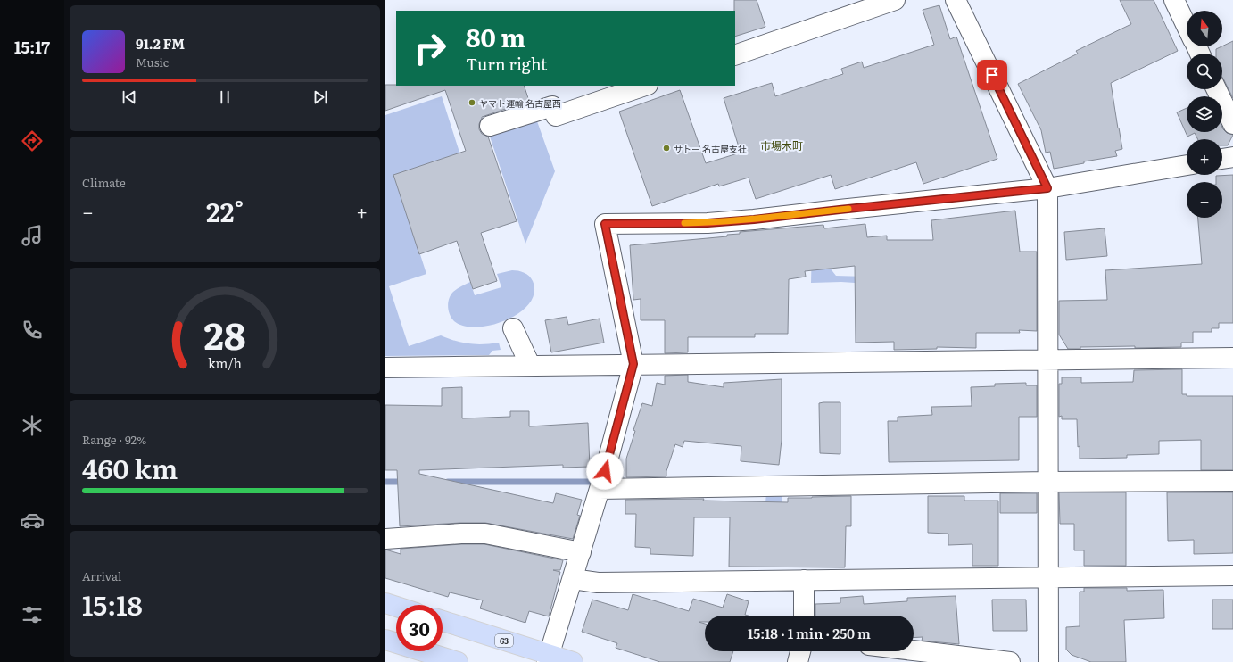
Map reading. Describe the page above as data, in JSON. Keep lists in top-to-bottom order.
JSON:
{
  "streets": {
    "main road": ["63"]
  },
  "districts": ["市場木町"],
  "places": ["ヤマト運輸 名古屋西", "サトー 名古屋支社"],
  "north": "top",
  "page": {
    "tabs": "15:17",
    "map_buttons": ["+", "−"],
    "turn": ["80 m", "Turn right"],
    "song": ["91.2 FM", "Music"],
    "tile": [
      "Climate",
      ["Range · 92%", "460 km"],
      ["Arrival", "15:18"]
    ],
    "heat": ["−", "22°", "+"],
    "limit": "30",
    "trip": "15:18 · 1 min · 250 m",
    "gauge": ["28", "km/h"]
  }
}
